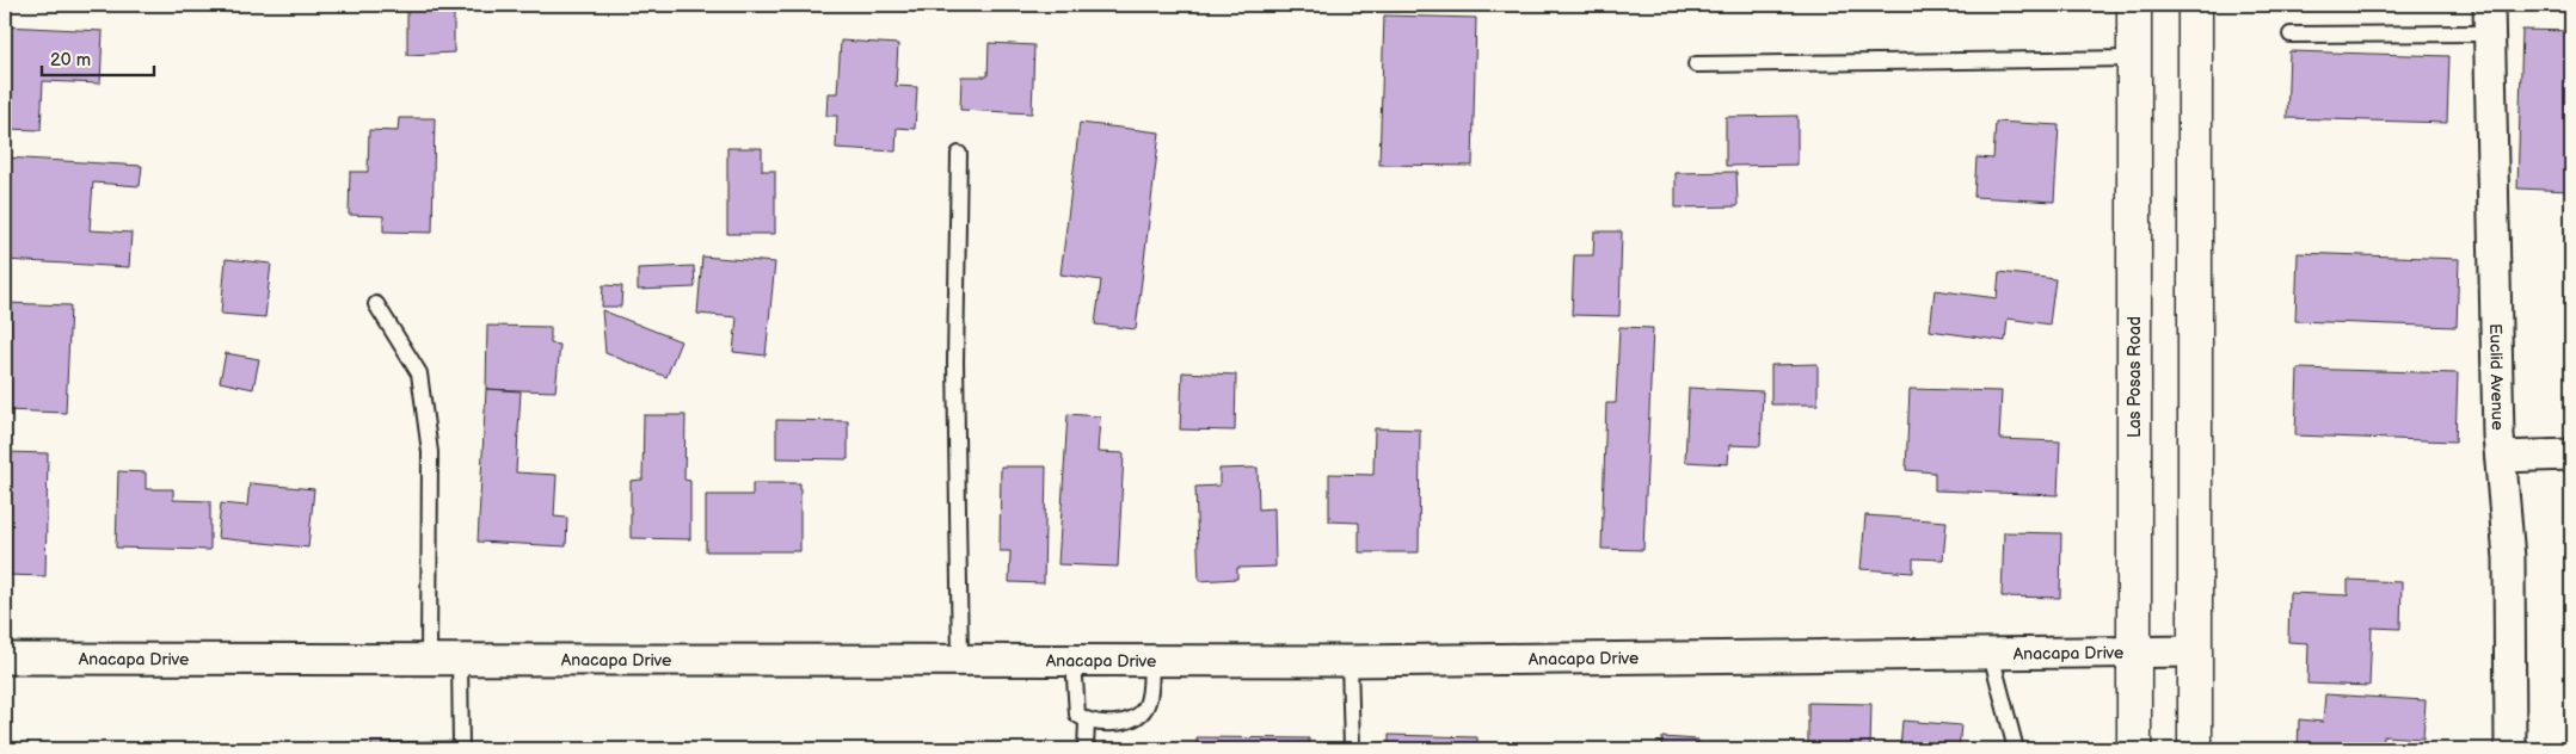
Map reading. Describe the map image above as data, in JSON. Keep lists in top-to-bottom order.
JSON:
{
  "streets": {
    "main road": ["Las Posas Road"],
    "street": ["Euclid Avenue", "Anacapa Drive"]
  },
  "crossings": [
    ["Las Posas Road", "Anacapa Drive"]
  ],
  "scale_bar": "20 m"
}
